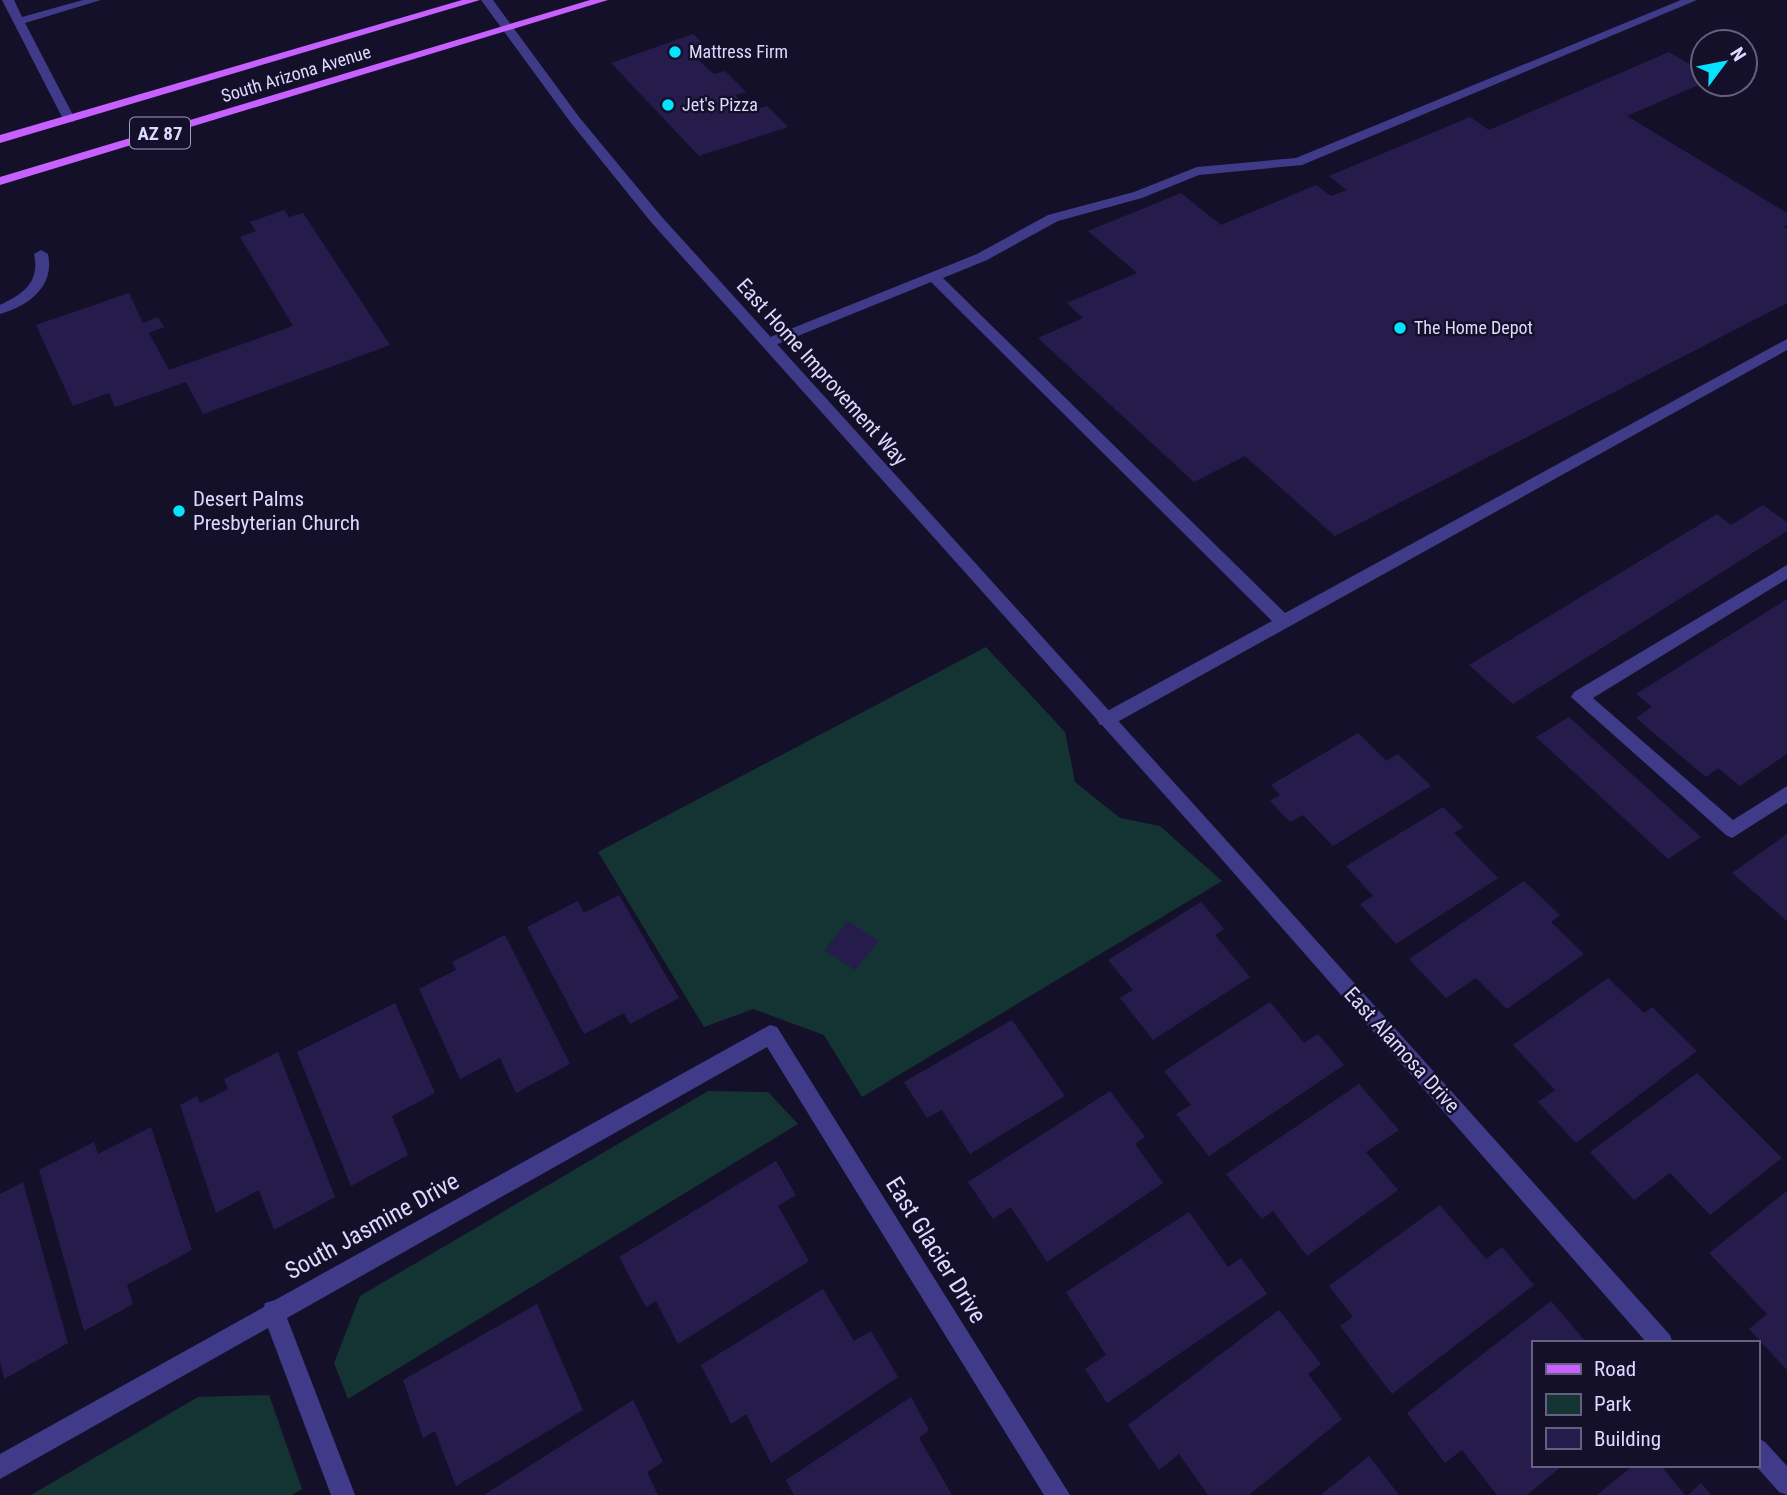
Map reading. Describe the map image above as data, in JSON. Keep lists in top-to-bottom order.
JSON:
{
  "streets": {
    "main road": ["South Arizona Avenue", "AZ 87"],
    "street": [
      "East Home Improvement Way",
      "East Alamosa Drive",
      "South Jasmine Drive",
      "East Glacier Drive"
    ]
  },
  "crossings": [
    ["South Arizona Avenue", "East Home Improvement Way"],
    ["East Home Improvement Way", "East Alamosa Drive"],
    ["South Jasmine Drive", "East Glacier Drive"]
  ],
  "places": [
    "Mattress Firm",
    "Jet's Pizza",
    "The Home Depot",
    "Desert Palms Presbyterian Church"
  ],
  "legend": ["Road", "Park", "Building"],
  "north": "top right"
}
